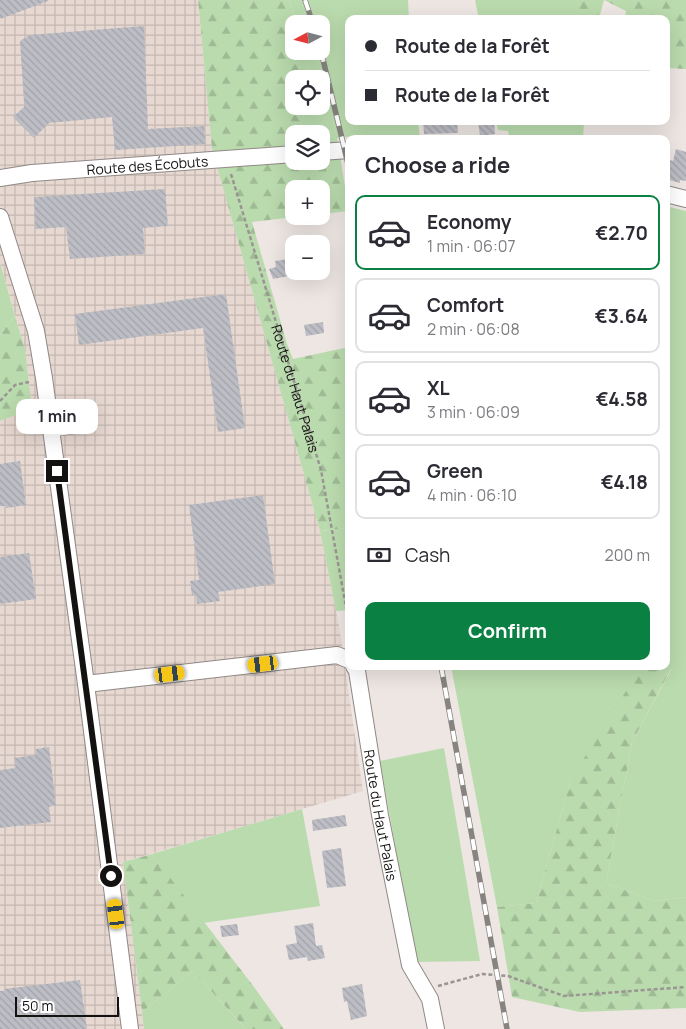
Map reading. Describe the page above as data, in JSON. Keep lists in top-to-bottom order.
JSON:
{
  "streets": {
    "street": ["Route des Écobuts", "Route du Haut Palais"]
  },
  "crossings": [
    ["Route des Écobuts", "Route du Haut Palais"]
  ],
  "scale_bar": "50 m",
  "north": "left",
  "page": {
    "map_buttons": ["+", "−"],
    "banner": ["Route de la Forêt", "Route de la Forêt"],
    "heading": "Choose a ride",
    "list": [
      {
        "name": "Economy",
        "note": "1 min · 06:07",
        "value": "€2.70"
      },
      {
        "name": "Comfort",
        "note": "2 min · 06:08",
        "value": "€3.64"
      },
      {
        "name": "XL",
        "note": "3 min · 06:09",
        "value": "€4.58"
      },
      {
        "name": "Green",
        "note": "4 min · 06:10",
        "value": "€4.18"
      }
    ],
    "bubble": "1 min",
    "pay": ["Cash", "200 m"],
    "buttons": "Confirm",
    "scale": "50 m"
  }
}
